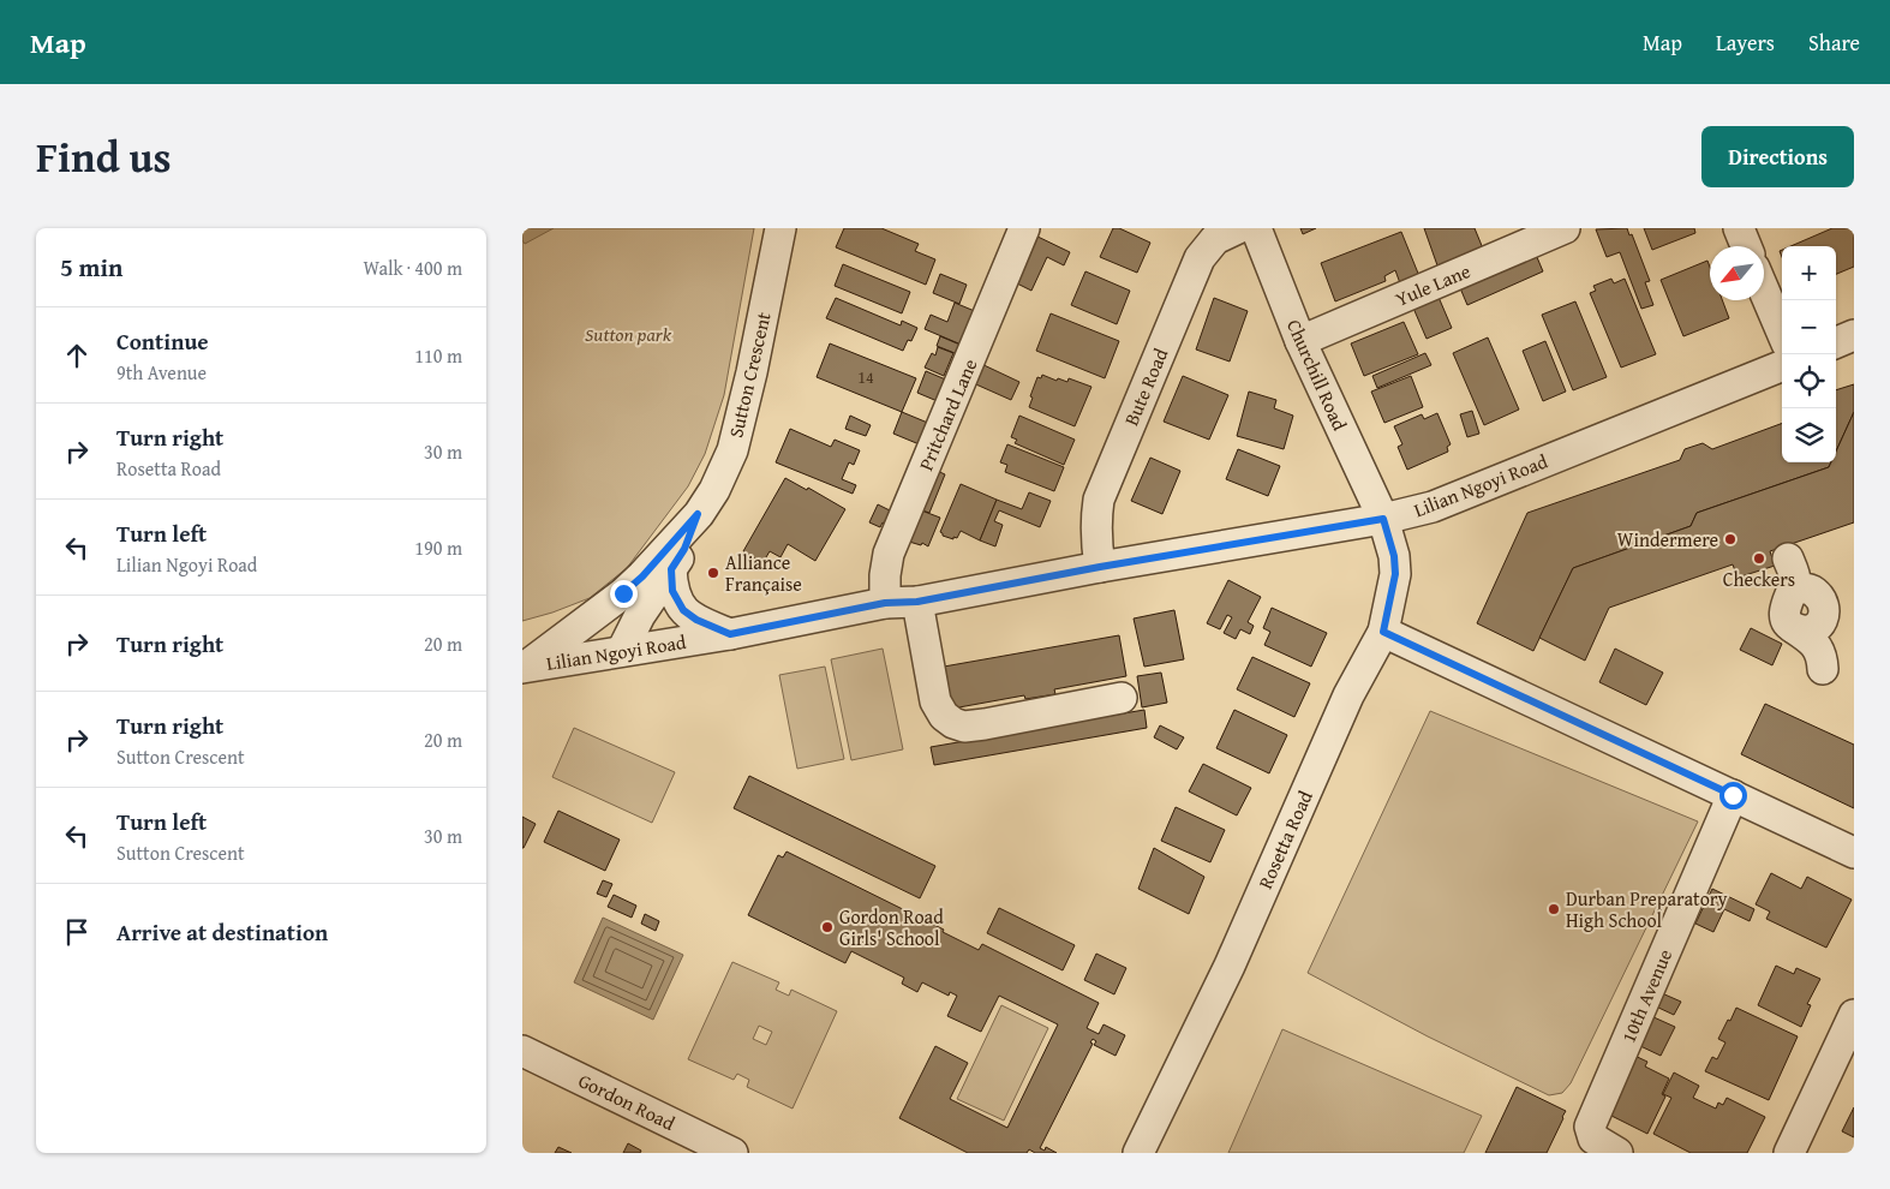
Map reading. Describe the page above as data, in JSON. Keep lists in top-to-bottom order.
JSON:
{
  "streets": {
    "street": [
      "Yule Lane",
      "Sutton Crescent",
      "Churchill Road",
      "Bute Road",
      "Pritchard Lane",
      "Lilian Ngoyi Road",
      "Rosetta Road",
      "10th Avenue",
      "Gordon Road"
    ]
  },
  "crossings": [
    ["Yule Lane", "Churchill Road"],
    ["Sutton Crescent", "Lilian Ngoyi Road"],
    ["Churchill Road", "Lilian Ngoyi Road"],
    ["Churchill Road", "Rosetta Road"],
    ["Bute Road", "Lilian Ngoyi Road"],
    ["Pritchard Lane", "Lilian Ngoyi Road"],
    ["Lilian Ngoyi Road", "Rosetta Road"]
  ],
  "parks": ["Sutton park"],
  "places": [
    "Windermere",
    "Checkers",
    "Alliance Française",
    "Durban Preparatory High School",
    "Gordon Road Girls' School"
  ],
  "house_numbers": ["14"],
  "north": "bottom left",
  "page": {
    "header": "Map",
    "nav": ["Map", "Layers", "Share"],
    "title": "Find us",
    "buttons": "Directions",
    "heading": ["5 min", "Walk · 400 m"],
    "map_buttons": ["+", "−"],
    "list": [
      ["Continue", "9th Avenue", "110 m"],
      ["Turn right", "Rosetta Road", "30 m"],
      ["Turn left", "Lilian Ngoyi Road", "190 m"],
      ["Turn right", "20 m"],
      ["Turn right", "Sutton Crescent", "20 m"],
      ["Turn left", "Sutton Crescent", "30 m"],
      "Arrive at destination"
    ]
  }
}
